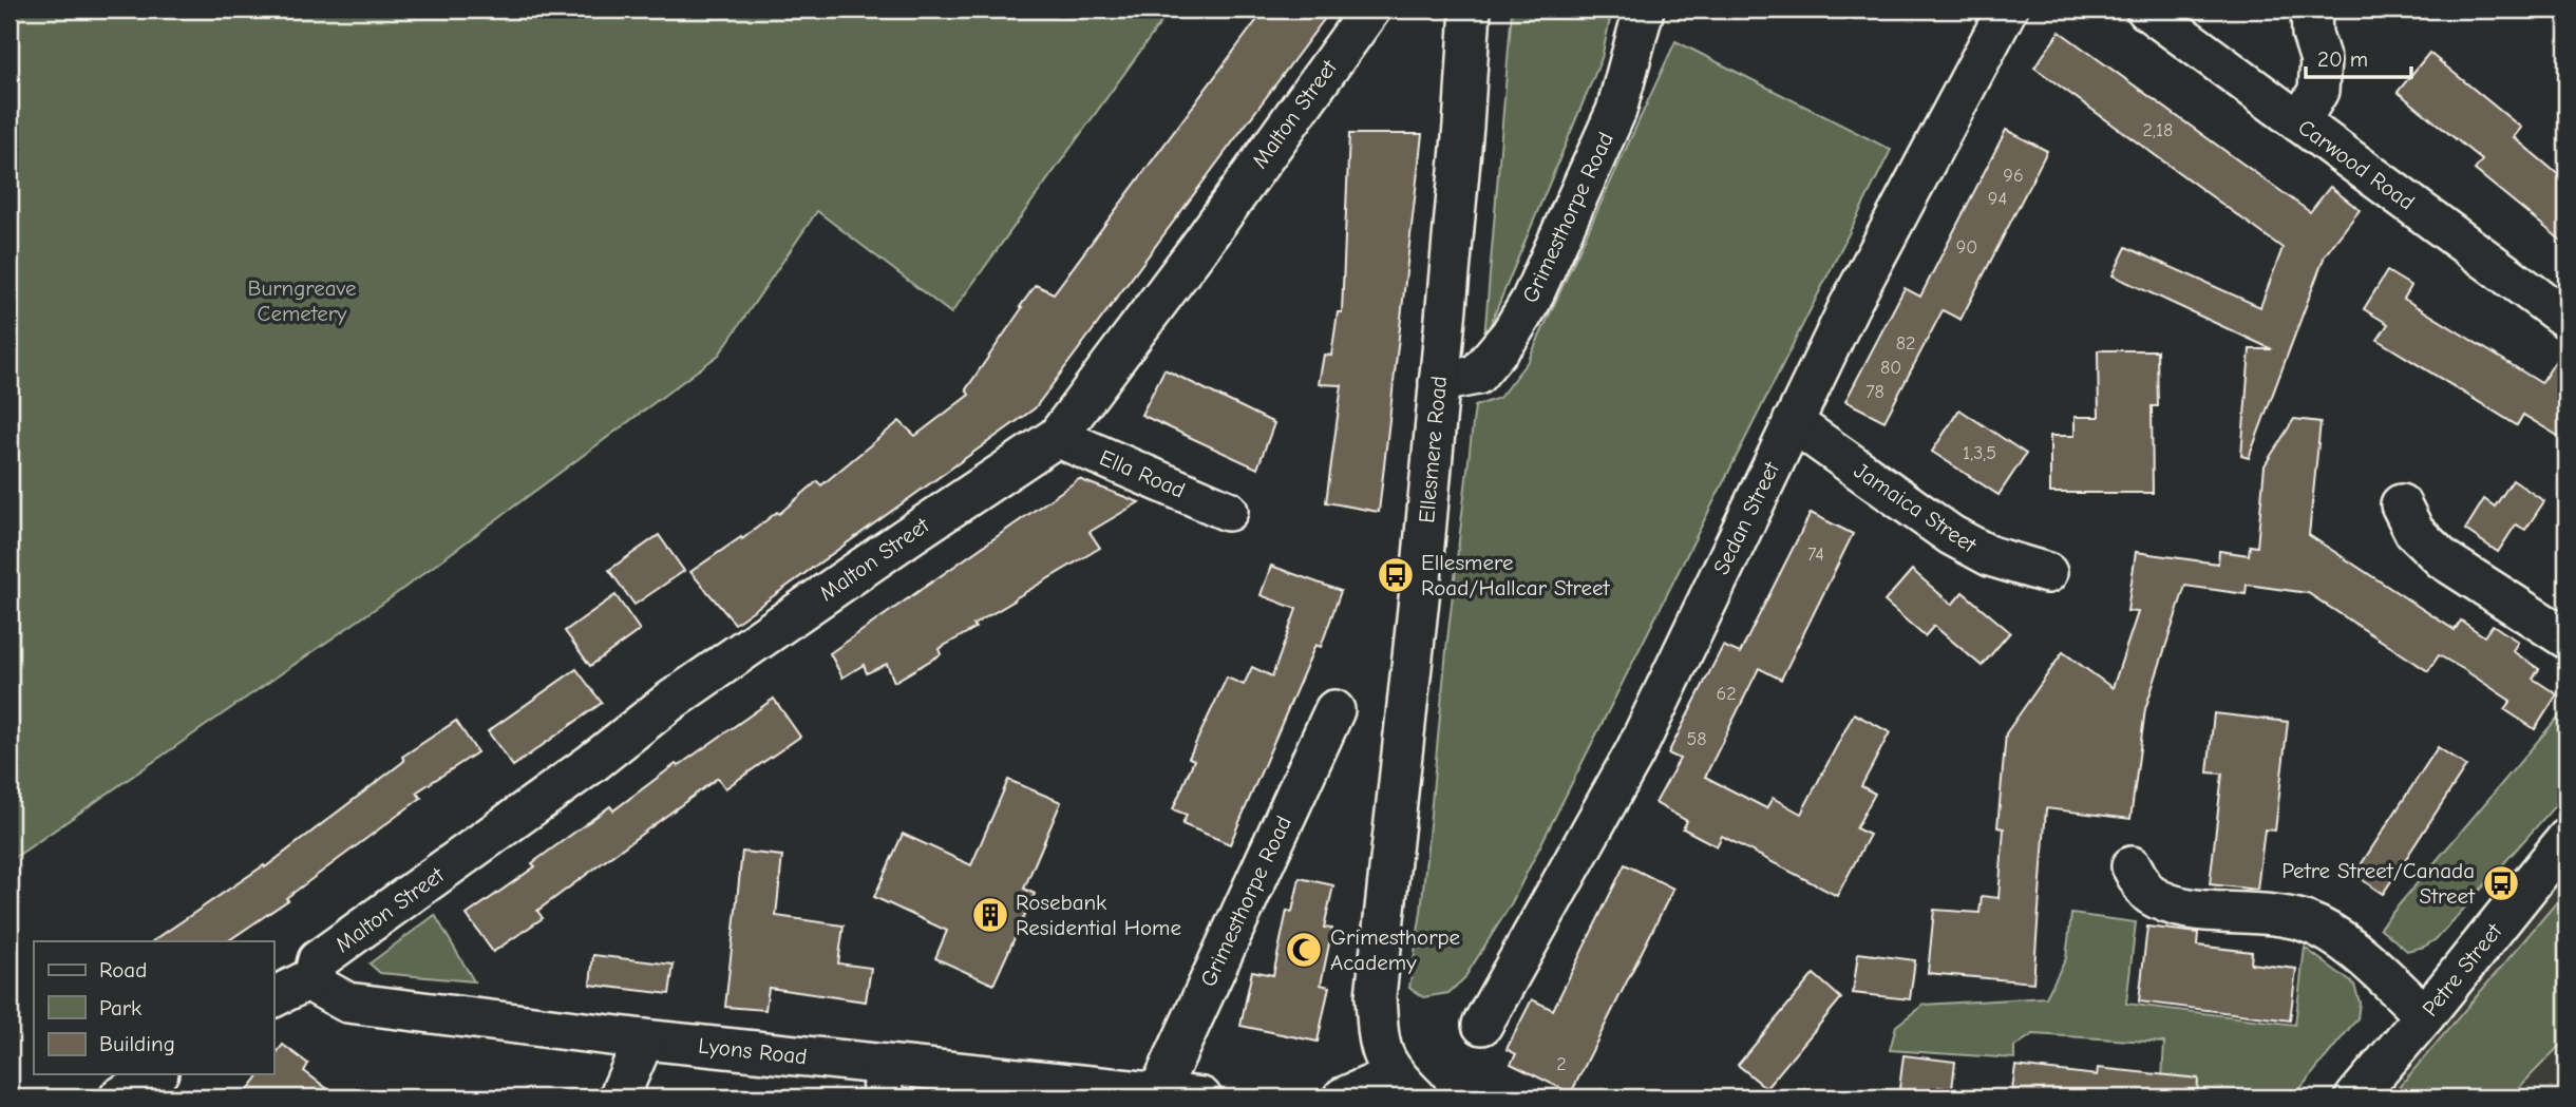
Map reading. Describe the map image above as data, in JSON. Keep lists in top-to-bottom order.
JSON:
{
  "streets": {
    "street": [
      "Malton Street",
      "Carwood Road",
      "Grimesthorpe Road",
      "Ellesmere Road",
      "Ella Road",
      "Jamaica Street",
      "Sedan Street",
      "Petre Street",
      "Lyons Road"
    ]
  },
  "crossings": [
    ["Malton Street", "Ella Road"],
    ["Malton Street", "Lyons Road"],
    ["Grimesthorpe Road", "Ellesmere Road"],
    ["Grimesthorpe Road", "Lyons Road"],
    ["Jamaica Street", "Sedan Street"]
  ],
  "parks": ["Burngreave Cemetery"],
  "places": {
    "bus stop": ["Ellesmere Road/Hallcar Street", "Petre Street/Canada Street"],
    "building": ["Rosebank Residential Home"],
    "mosque": ["Grimesthorpe Academy"]
  },
  "house_numbers": [
    "2,18",
    "96",
    "94",
    "90",
    "82",
    "80",
    "78",
    "1,3,5",
    "74",
    "62",
    "58",
    "2"
  ],
  "legend": ["Road", "Park", "Building"],
  "scale_bar": "20 m"
}
